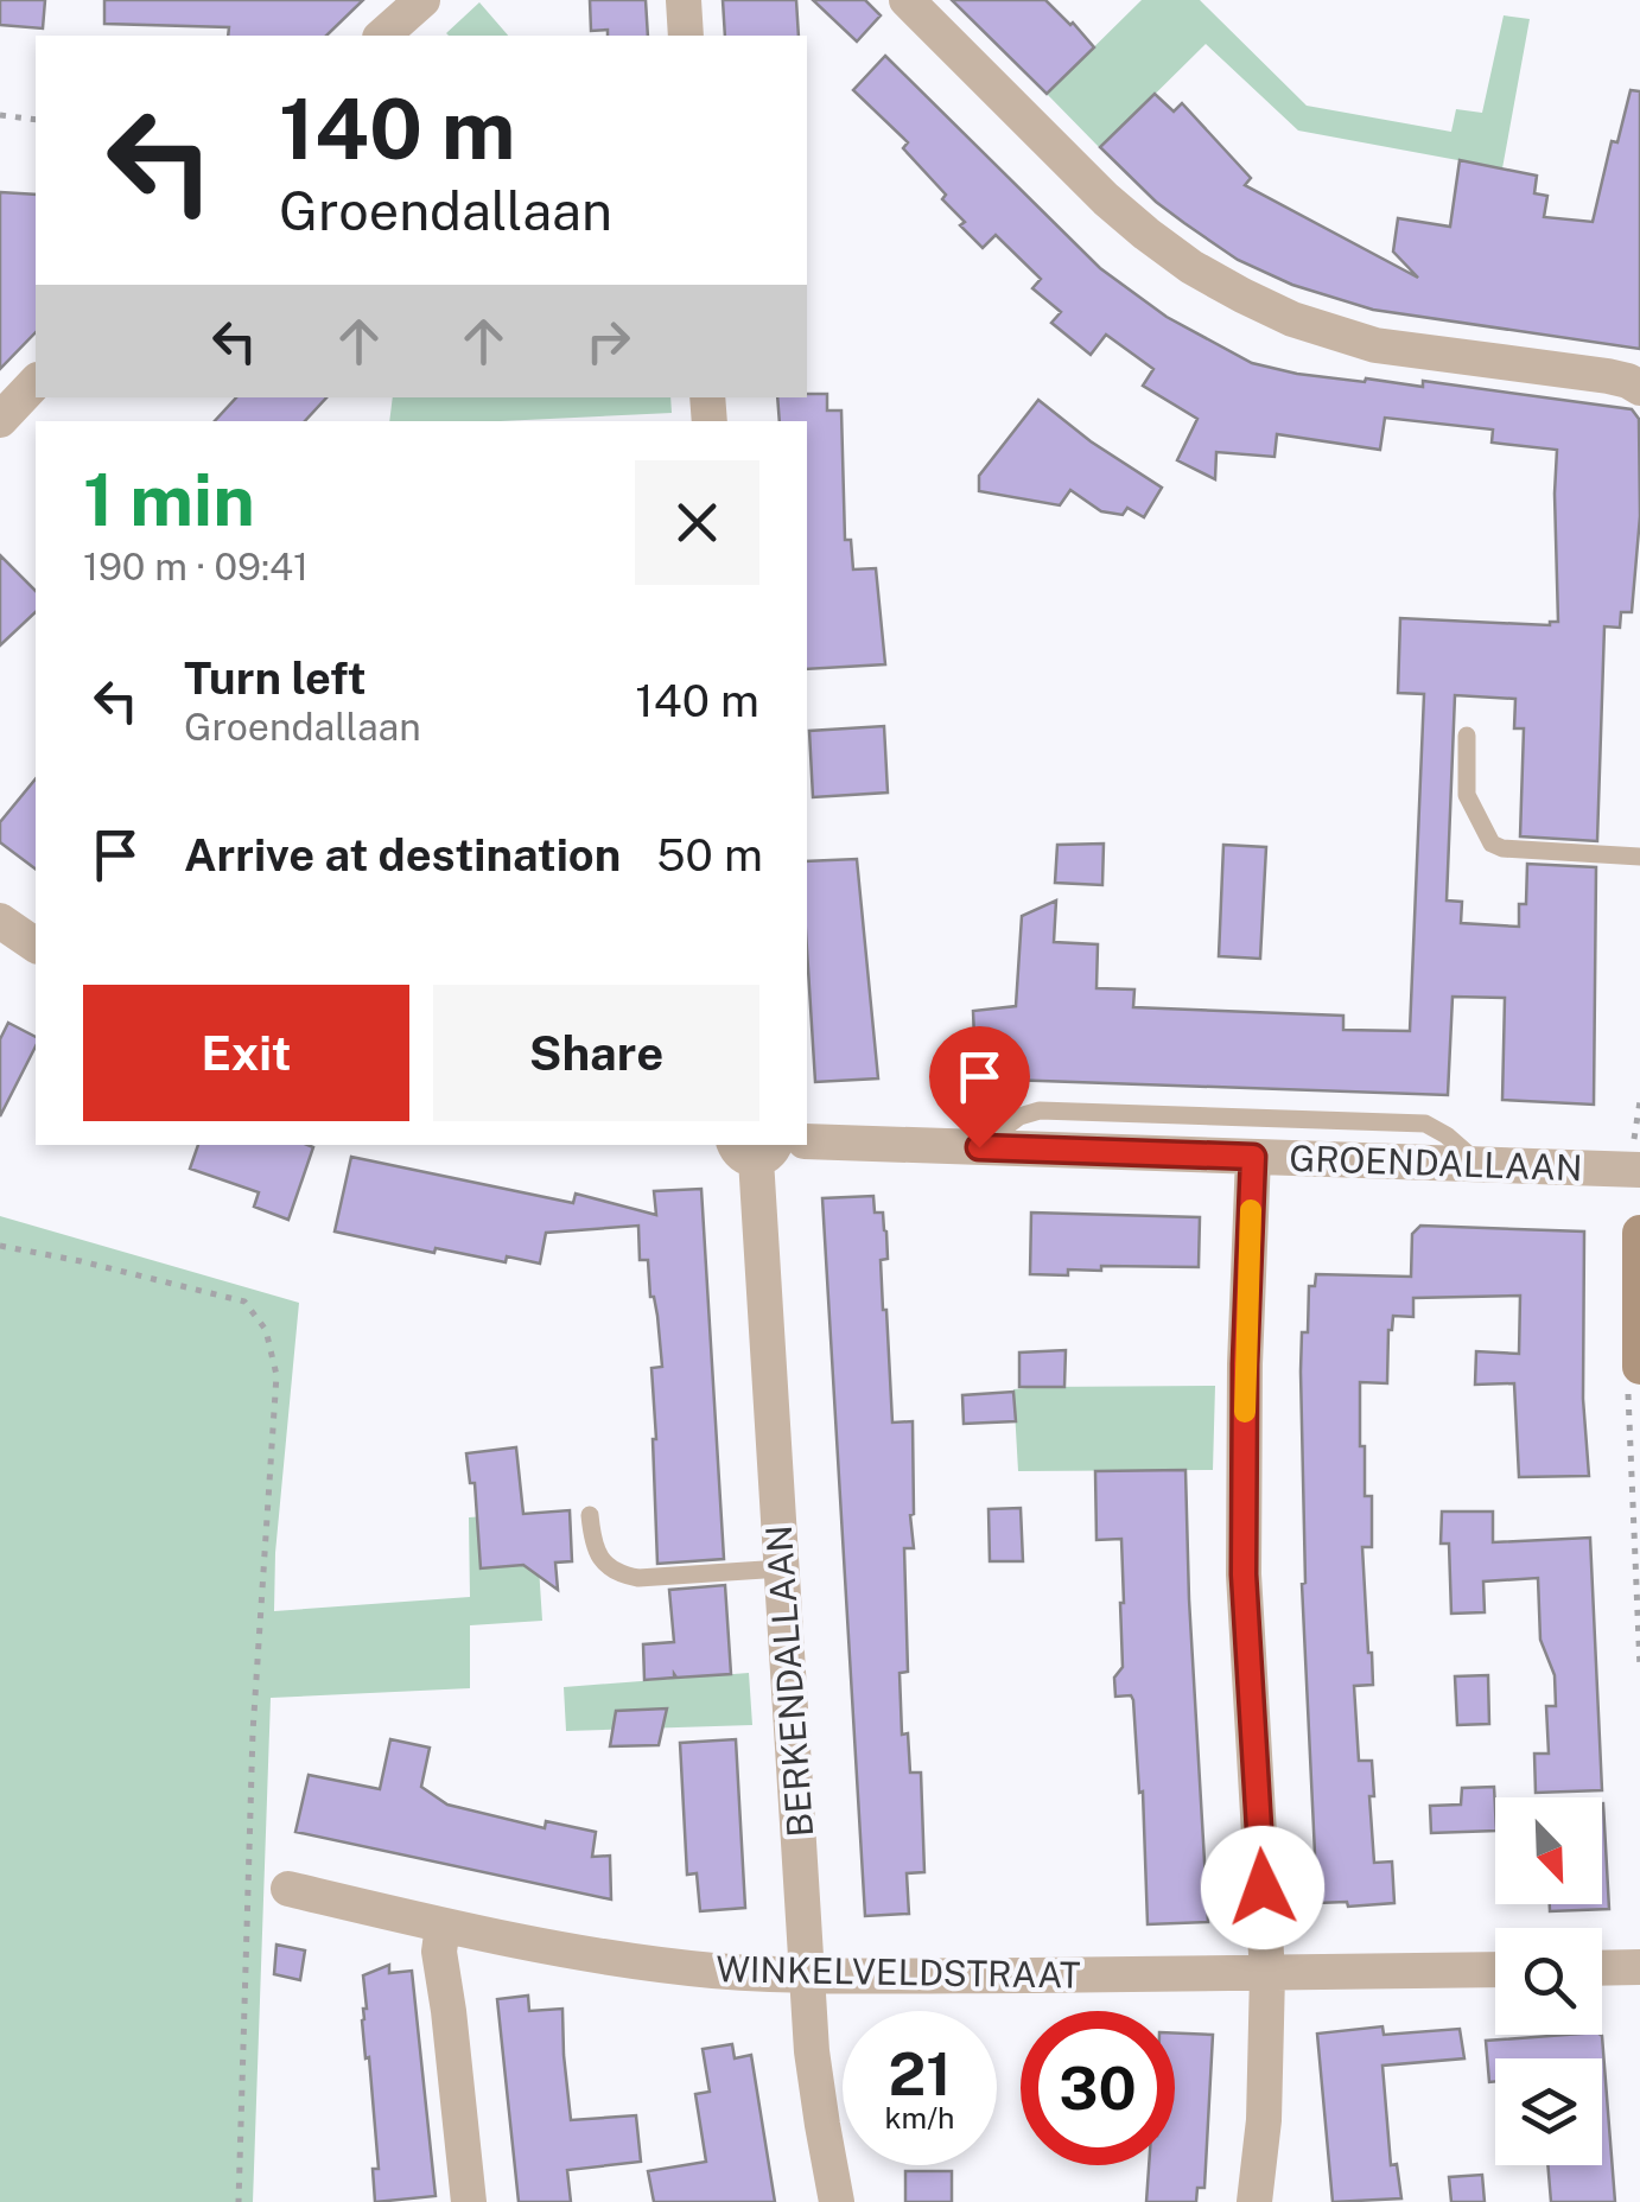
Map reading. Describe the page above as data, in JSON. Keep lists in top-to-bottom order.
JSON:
{
  "streets": {
    "street": ["GROENDALLAAN", "BERKENDALLAAN", "WINKELVELDSTRAAT"]
  },
  "crossings": [
    ["BERKENDALLAAN", "WINKELVELDSTRAAT"]
  ],
  "north": "bottom right",
  "page": {
    "turn": ["140 m", "Groendallaan"],
    "heading": ["1 min", "190 m · 09:41"],
    "list": [
      {
        "name": "Turn left",
        "note": "Groendallaan",
        "value": "140 m"
      },
      {
        "name": "Arrive at destination",
        "value": "50 m"
      }
    ],
    "buttons": ["Exit", "Share"],
    "speed": "21 km/h",
    "limit": "30"
  }
}
